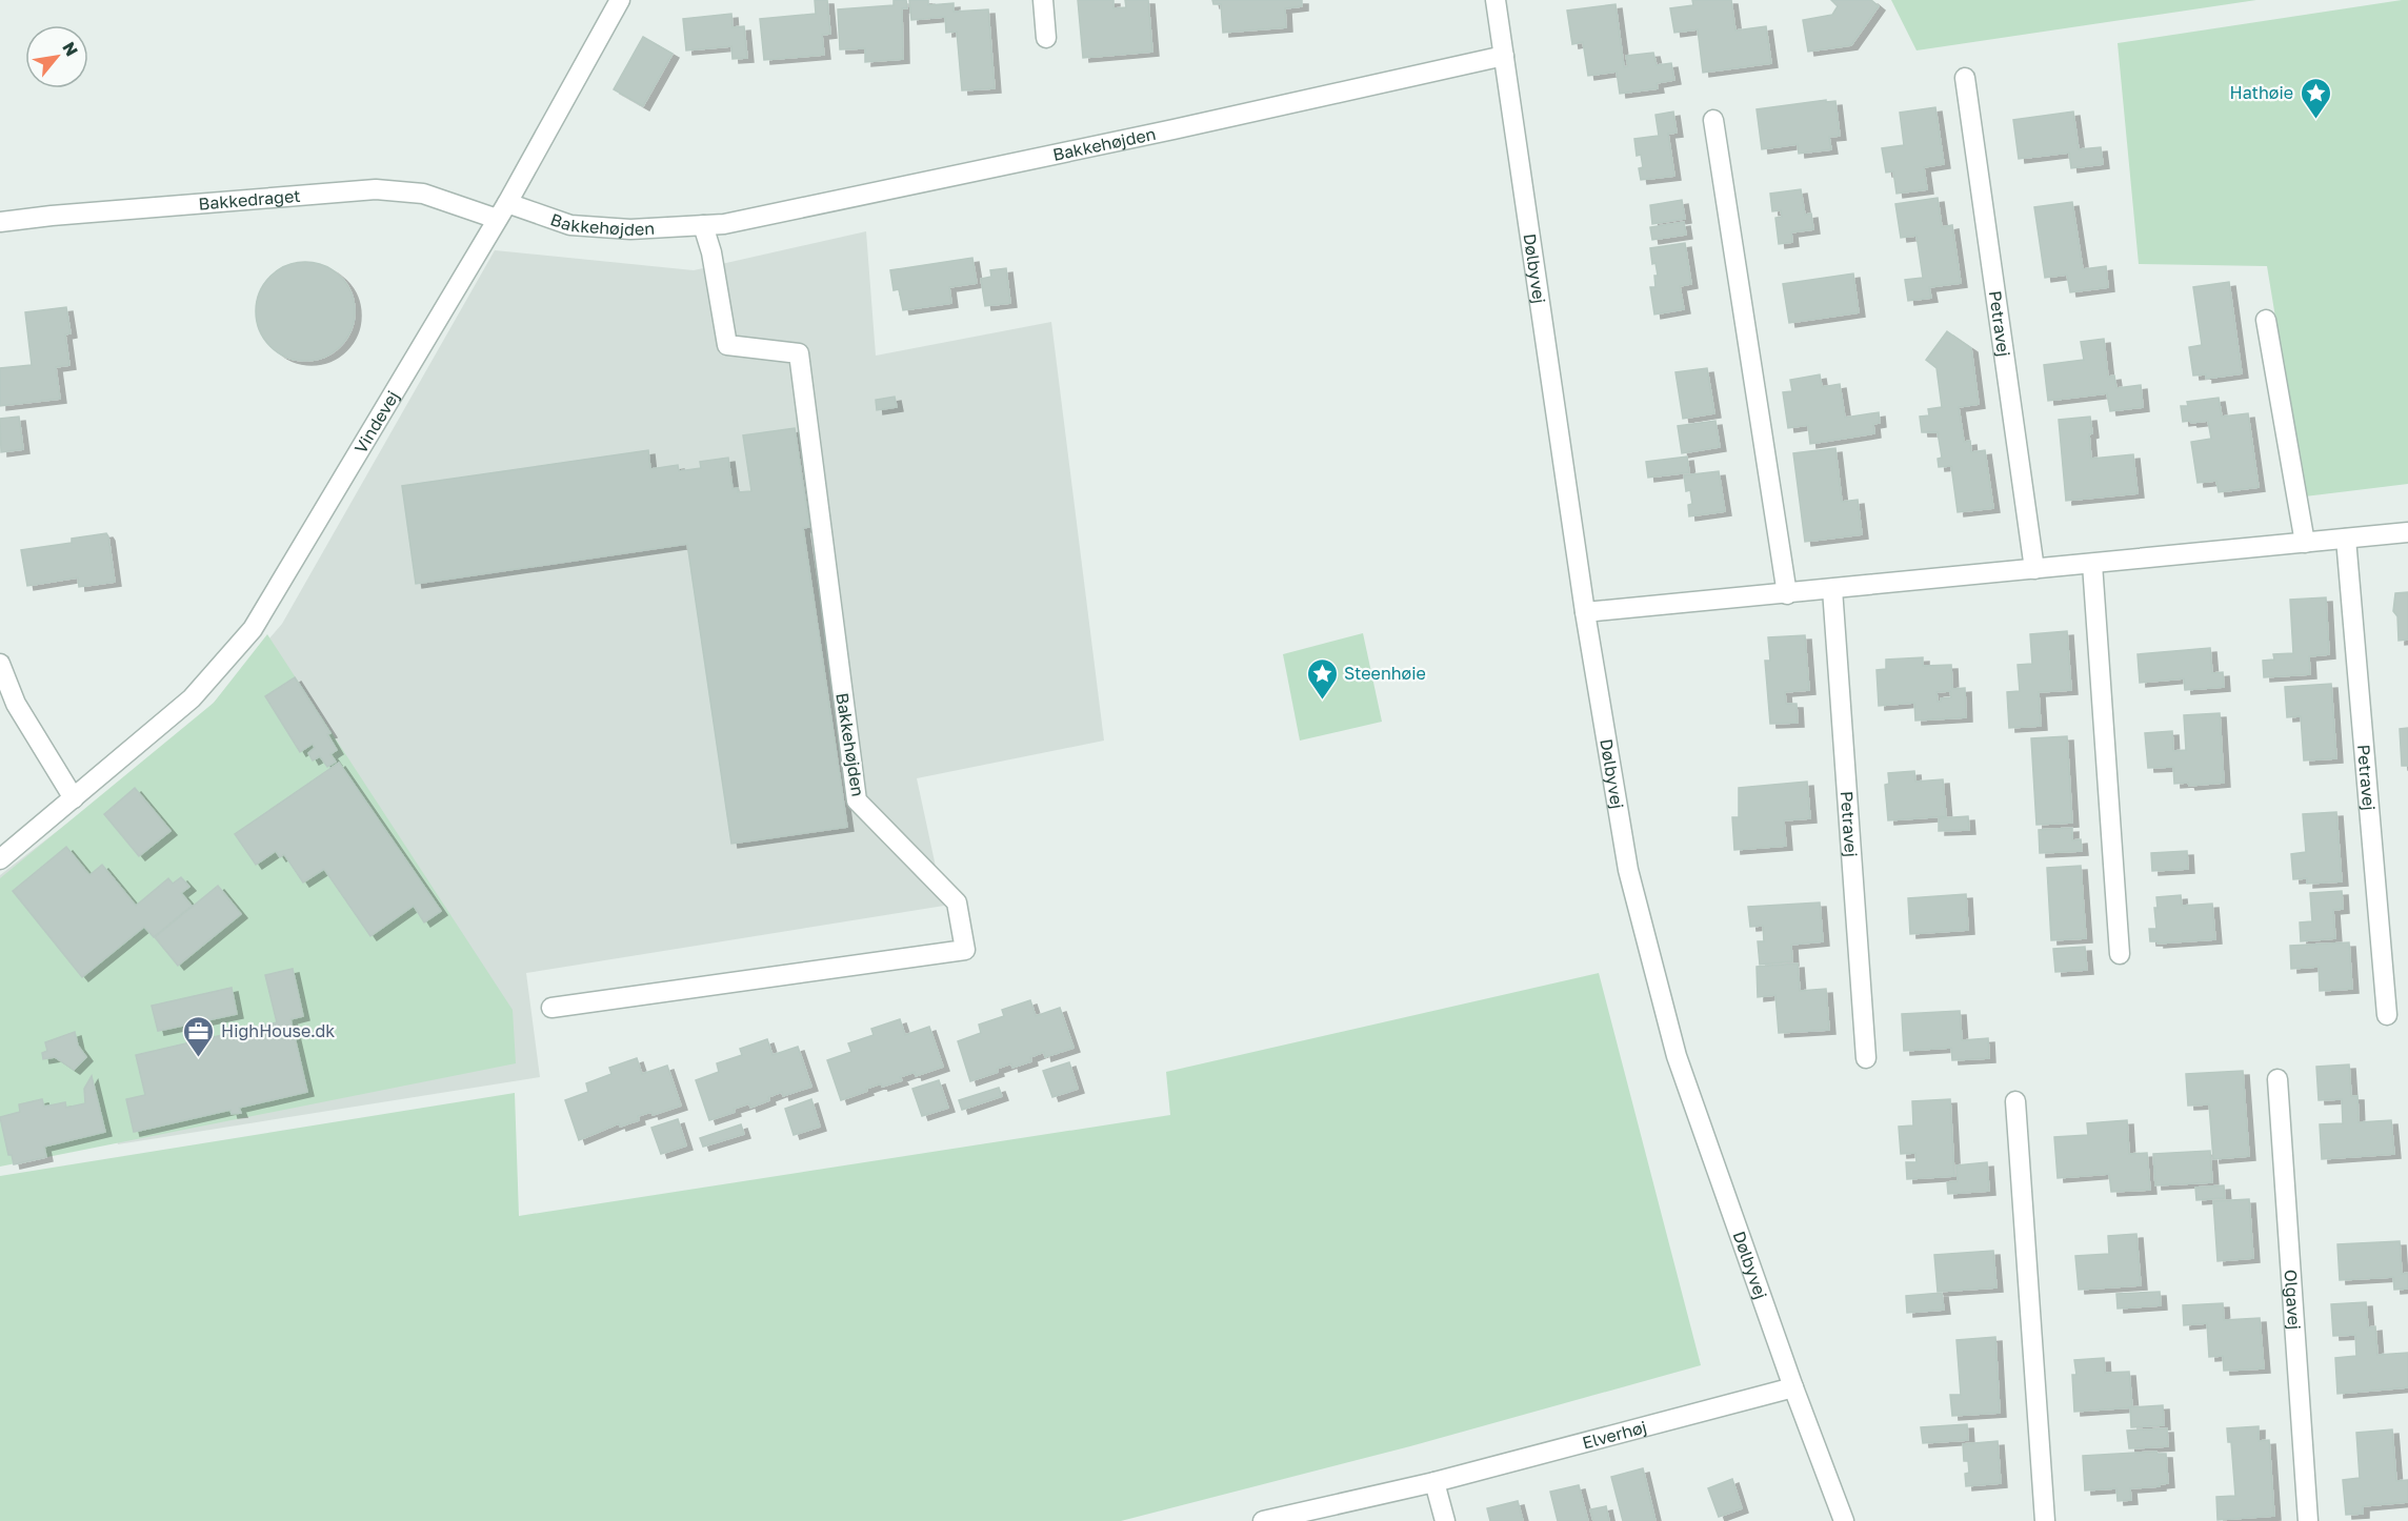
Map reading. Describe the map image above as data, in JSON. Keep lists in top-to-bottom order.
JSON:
{
  "streets": {
    "street": [
      "Bakkehøjden",
      "Bakkedraget",
      "Dølbyvej",
      "Petravej",
      "Vindevej",
      "Olgavej",
      "Elverhøj"
    ]
  },
  "crossings": [
    ["Bakkehøjden", "Dølbyvej"],
    ["Bakkehøjden", "Vindevej"],
    ["Bakkedraget", "Vindevej"],
    ["Dølbyvej", "Elverhøj"]
  ],
  "places": {
    "place": ["Hathøie", "Steenhøie"],
    "office": ["HighHouse.dk"]
  },
  "north": "top right"
}
